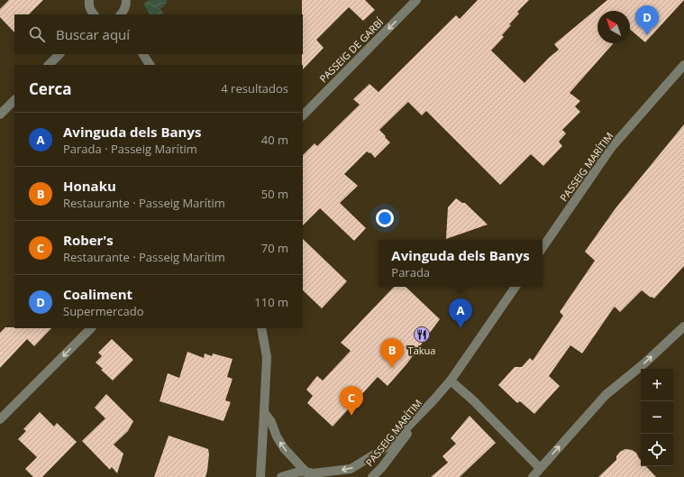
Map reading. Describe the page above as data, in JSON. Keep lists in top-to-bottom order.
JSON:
{
  "streets": {
    "street": ["PASSEIG DE GARBÍ", "PASSEIG MARÍTIM"]
  },
  "one_way": ["PASSEIG DE GARBÍ"],
  "places": {
    "restaurant": ["Takua"]
  },
  "north": "top left",
  "page": {
    "pins": [
      "D",
      "A",
      "B",
      "C"
    ],
    "search": "Buscar aquí",
    "heading": ["Cerca", "4 resultados"],
    "list": [
      {
        "mark": "A",
        "name": "Avinguda dels Banys",
        "note": "Parada · Passeig Marítim",
        "value": "40 m"
      },
      {
        "mark": "B",
        "name": "Honaku",
        "note": "Restaurante · Passeig Marítim",
        "value": "50 m"
      },
      {
        "mark": "C",
        "name": "Rober's",
        "note": "Restaurante · Passeig Marítim",
        "value": "70 m"
      },
      {
        "mark": "D",
        "name": "Coaliment",
        "note": "Supermercado",
        "value": "110 m"
      }
    ],
    "popup": ["Avinguda dels Banys", "Parada"],
    "map_buttons": ["+", "−"]
  }
}
